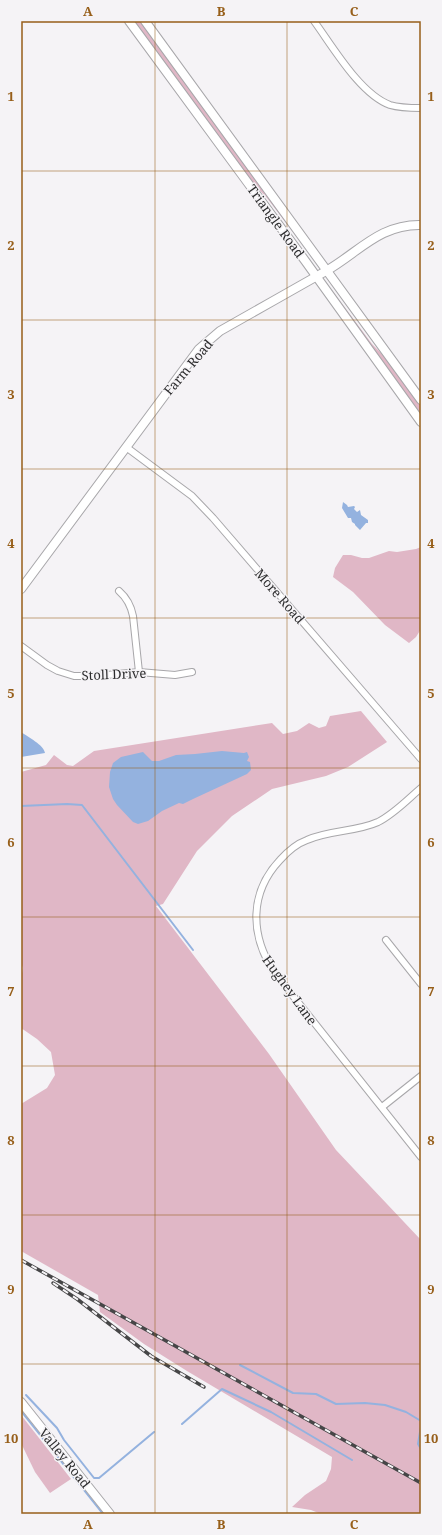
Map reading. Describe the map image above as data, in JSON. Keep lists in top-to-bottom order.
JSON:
{
  "streets": {
    "street": [
      "Triangle Road",
      "Farm Road",
      "More Road",
      "Stoll Drive",
      "Hughey Lane",
      "Valley Road"
    ]
  },
  "crossings": [
    ["Triangle Road", "Farm Road"],
    ["Farm Road", "More Road"]
  ],
  "grid": {
    "columns": ["A", "B", "C"],
    "rows": [
      "1",
      "2",
      "3",
      "4",
      "5",
      "6",
      "7",
      "8",
      "9",
      "10"
    ]
  }
}
